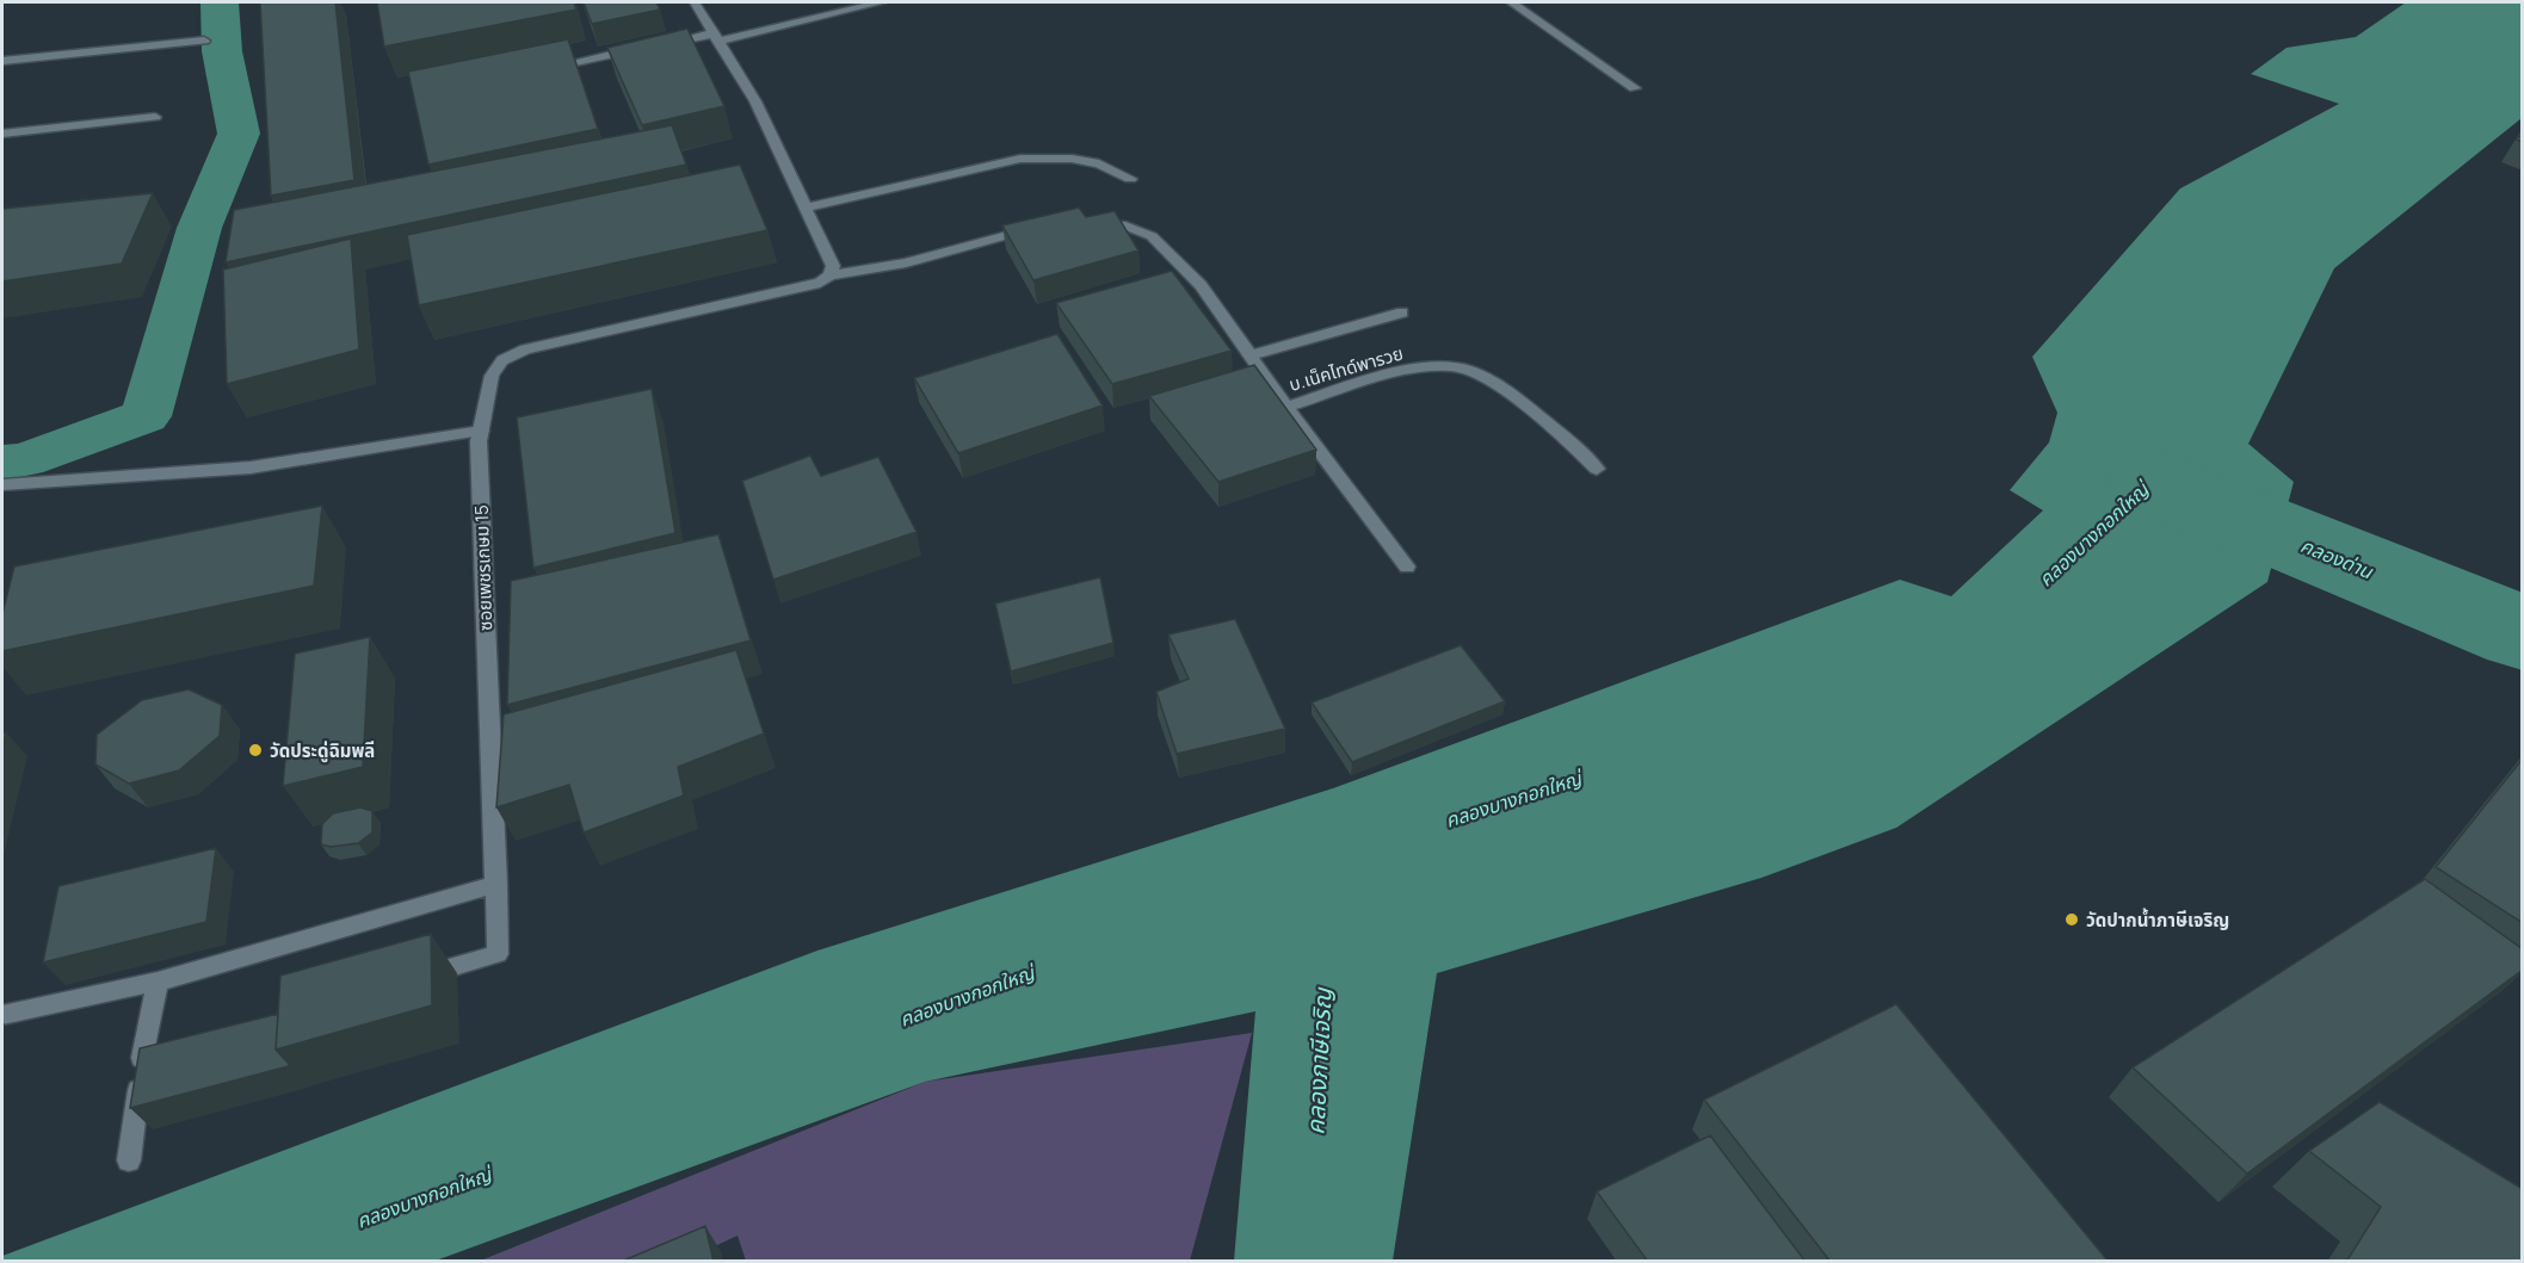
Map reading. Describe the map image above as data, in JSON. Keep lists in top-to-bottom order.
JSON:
{
  "streets": {
    "street": ["บ.เน็คไทด์พารวย", "ซอยเพชรเกษม 15"]
  },
  "water": ["คลองบางกอกใหญ่", "คลองด่าน", "คลองภาษีเจริญ"],
  "places": ["วัดประดู่ฉิมพลี", "วัดปากน้ำภาษีเจริญ"]
}
